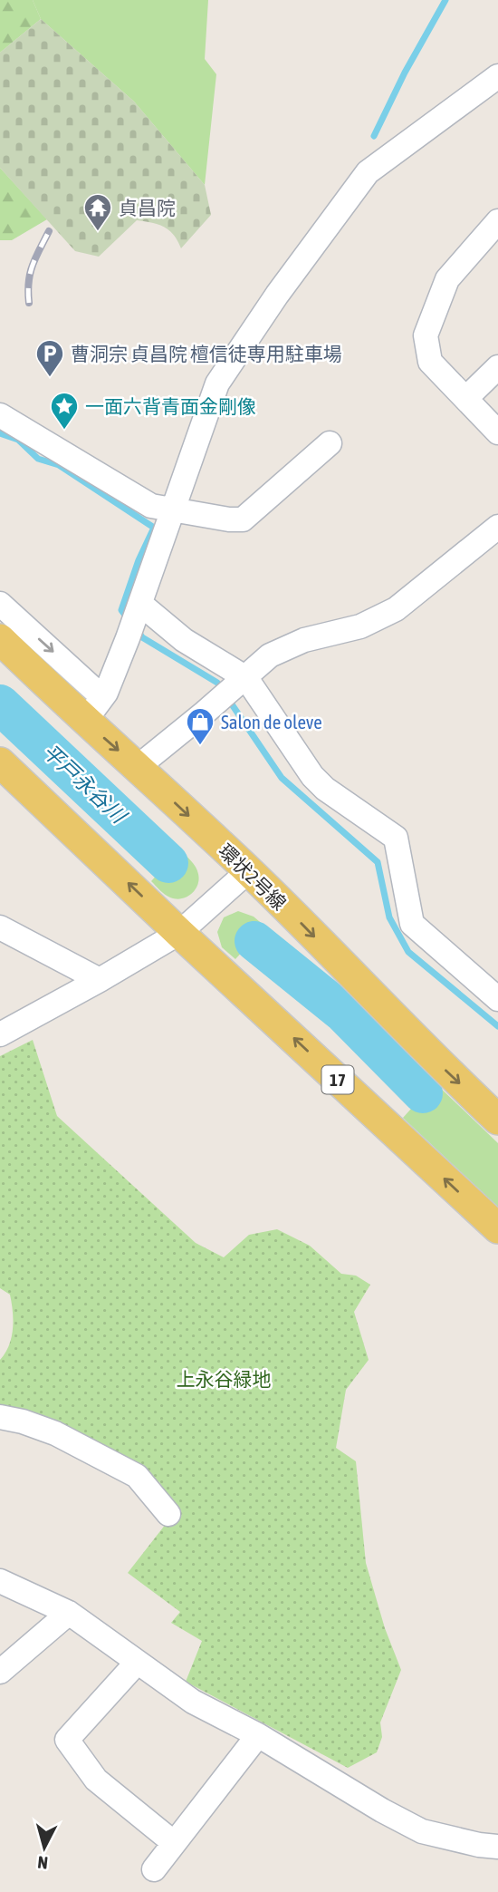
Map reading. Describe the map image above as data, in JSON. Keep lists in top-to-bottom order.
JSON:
{
  "streets": {
    "main road": ["環状2号線", "17"]
  },
  "water": ["平戸永谷川"],
  "parks": ["上永谷緑地"],
  "places": {
    "temple": ["貞昌院"],
    "parking": ["曹洞宗 貞昌院 檀信徒専用駐車場"],
    "place": ["一面六背青面金剛像"],
    "shop": ["Salon de oleve"]
  },
  "north": "bottom"
}
